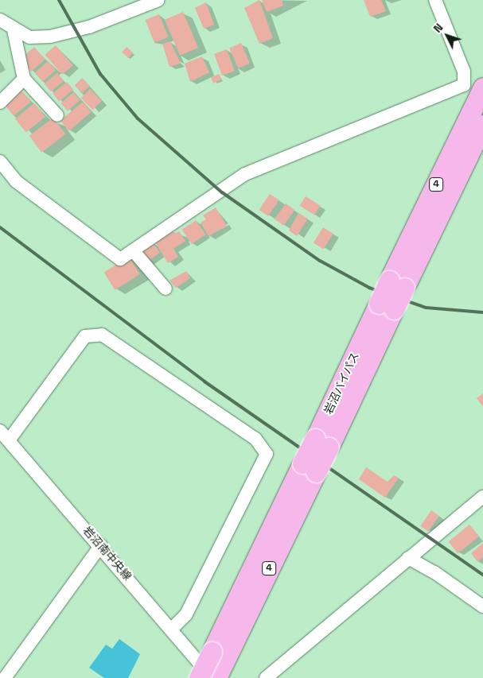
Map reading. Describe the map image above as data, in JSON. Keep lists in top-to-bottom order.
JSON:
{
  "streets": {
    "highway": ["4", "岩沼バイパス"],
    "street": ["岩沼南中央線"]
  },
  "crossings": [
    ["岩沼バイパス", "岩沼南中央線"]
  ],
  "north": "top left"
}
